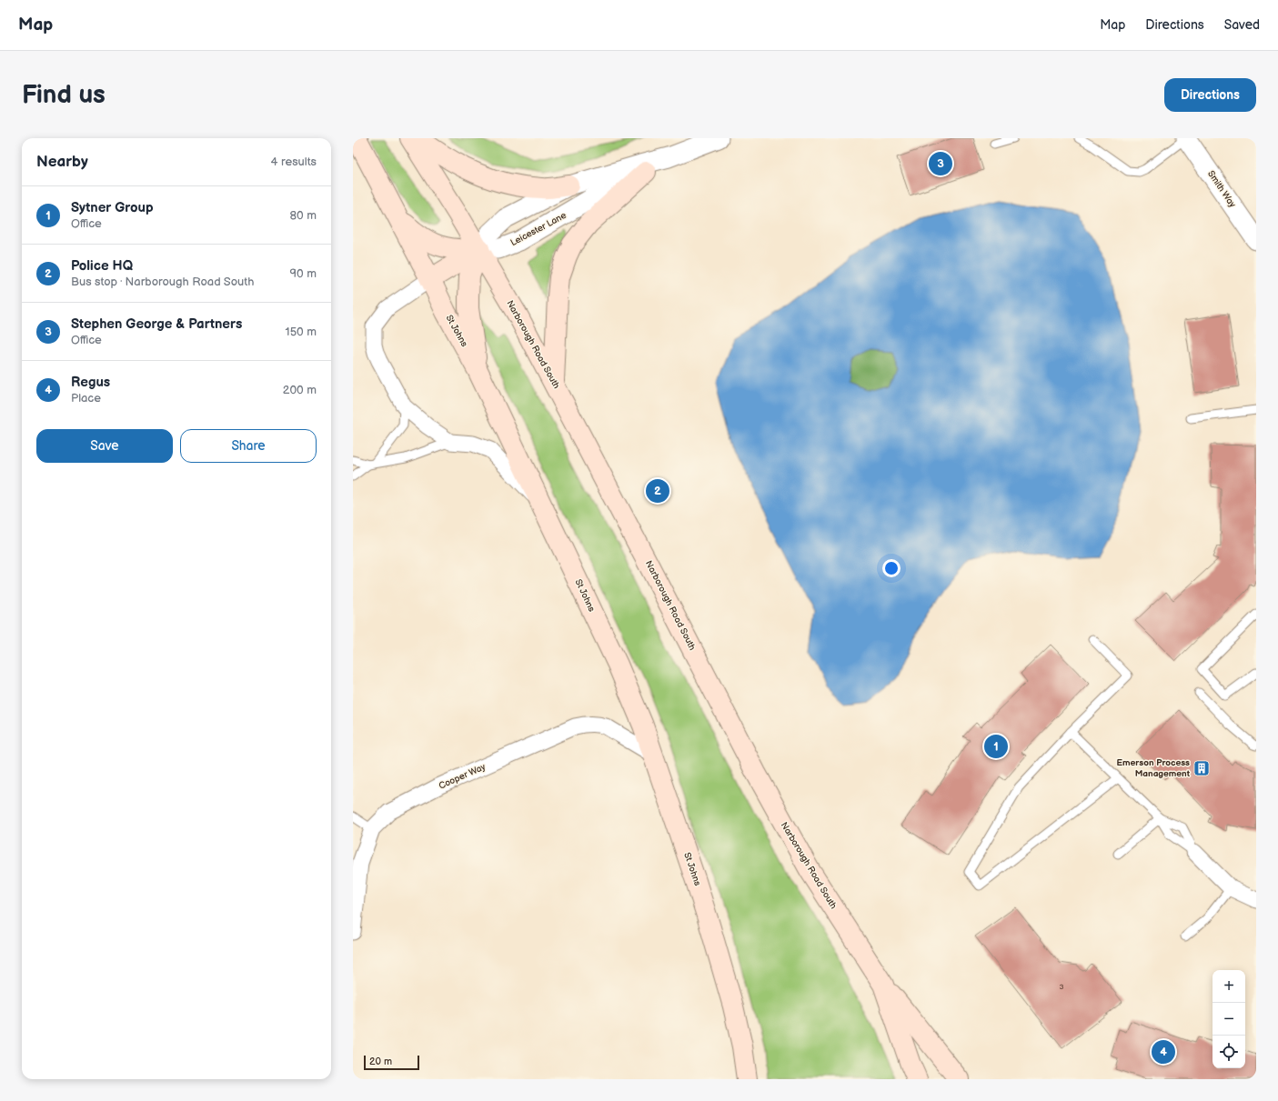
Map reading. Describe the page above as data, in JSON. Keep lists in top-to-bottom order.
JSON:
{
  "streets": {
    "main road": ["St Johns", "Narborough Road South"],
    "street": ["Smith Way", "Leicester Lane", "Cooper Way"]
  },
  "crossings": [
    ["Leicester Lane", "Narborough Road South"],
    ["St Johns", "Cooper Way"]
  ],
  "places": {
    "building": ["Emerson Process Management"]
  },
  "house_numbers": ["3"],
  "scale_bar": "20 m",
  "page": {
    "header": "Map",
    "nav": ["Map", "Directions", "Saved"],
    "buttons": [
      "Directions",
      ["Save", "Share"]
    ],
    "title": "Find us",
    "heading": ["Nearby", "4 results"],
    "pins": [
      "3",
      "2",
      "1",
      "4"
    ],
    "list": [
      {
        "mark": "1",
        "name": "Sytner Group",
        "note": "Office",
        "value": "80 m"
      },
      {
        "mark": "2",
        "name": "Police HQ",
        "note": "Bus stop · Narborough Road South",
        "value": "90 m"
      },
      {
        "mark": "3",
        "name": "Stephen George & Partners",
        "note": "Office",
        "value": "150 m"
      },
      {
        "mark": "4",
        "name": "Regus",
        "note": "Place",
        "value": "200 m"
      }
    ],
    "map_buttons": ["+", "−"],
    "scale": "20 m"
  }
}
